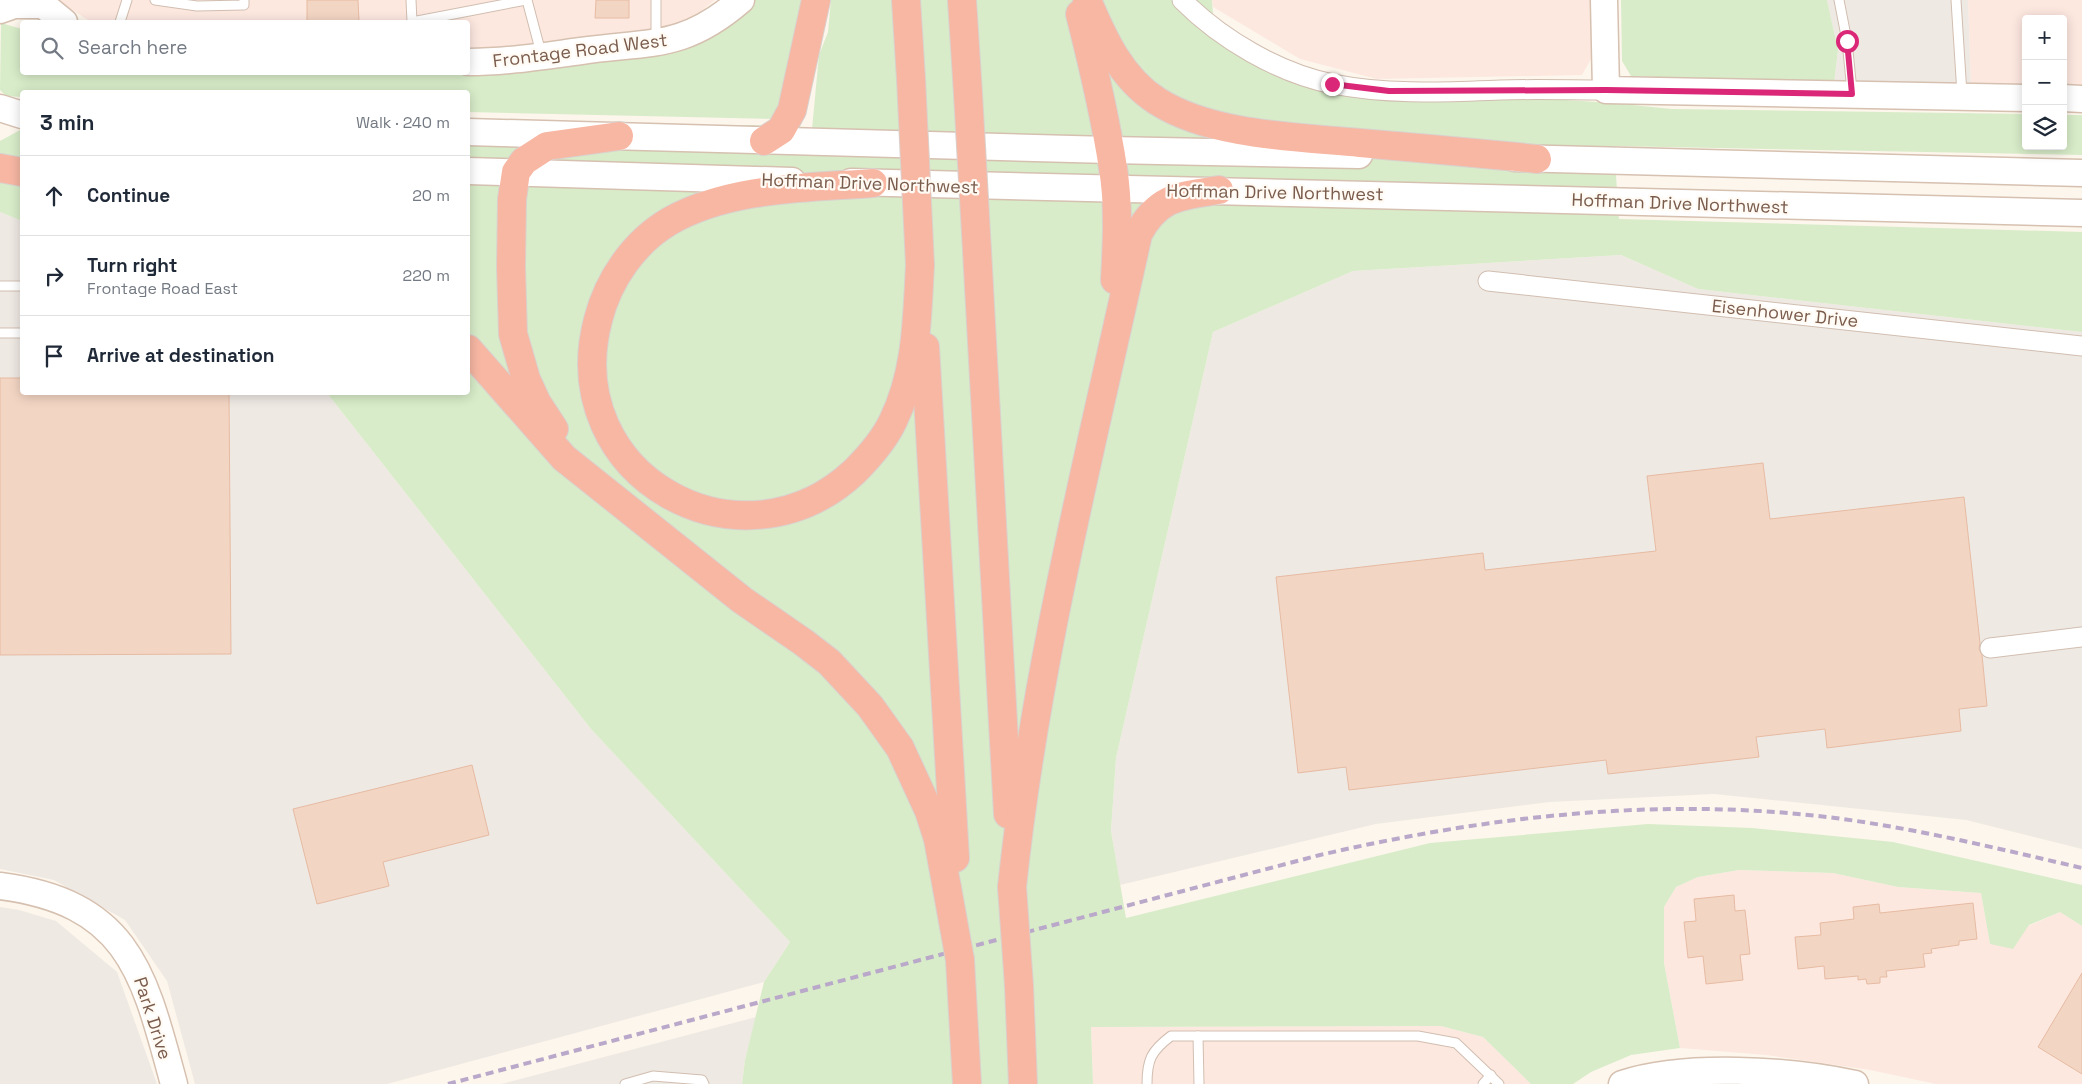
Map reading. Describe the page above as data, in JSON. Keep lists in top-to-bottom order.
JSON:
{
  "streets": {
    "main road": ["Frontage Road West", "Hoffman Drive Northwest", "Park Drive"],
    "street": ["Eisenhower Drive"]
  },
  "page": {
    "map_buttons": ["+", "−"],
    "search": "Search here",
    "heading": ["3 min", "Walk · 240 m"],
    "list": [
      ["Continue", "20 m"],
      ["Turn right", "Frontage Road East", "220 m"],
      "Arrive at destination"
    ]
  }
}
